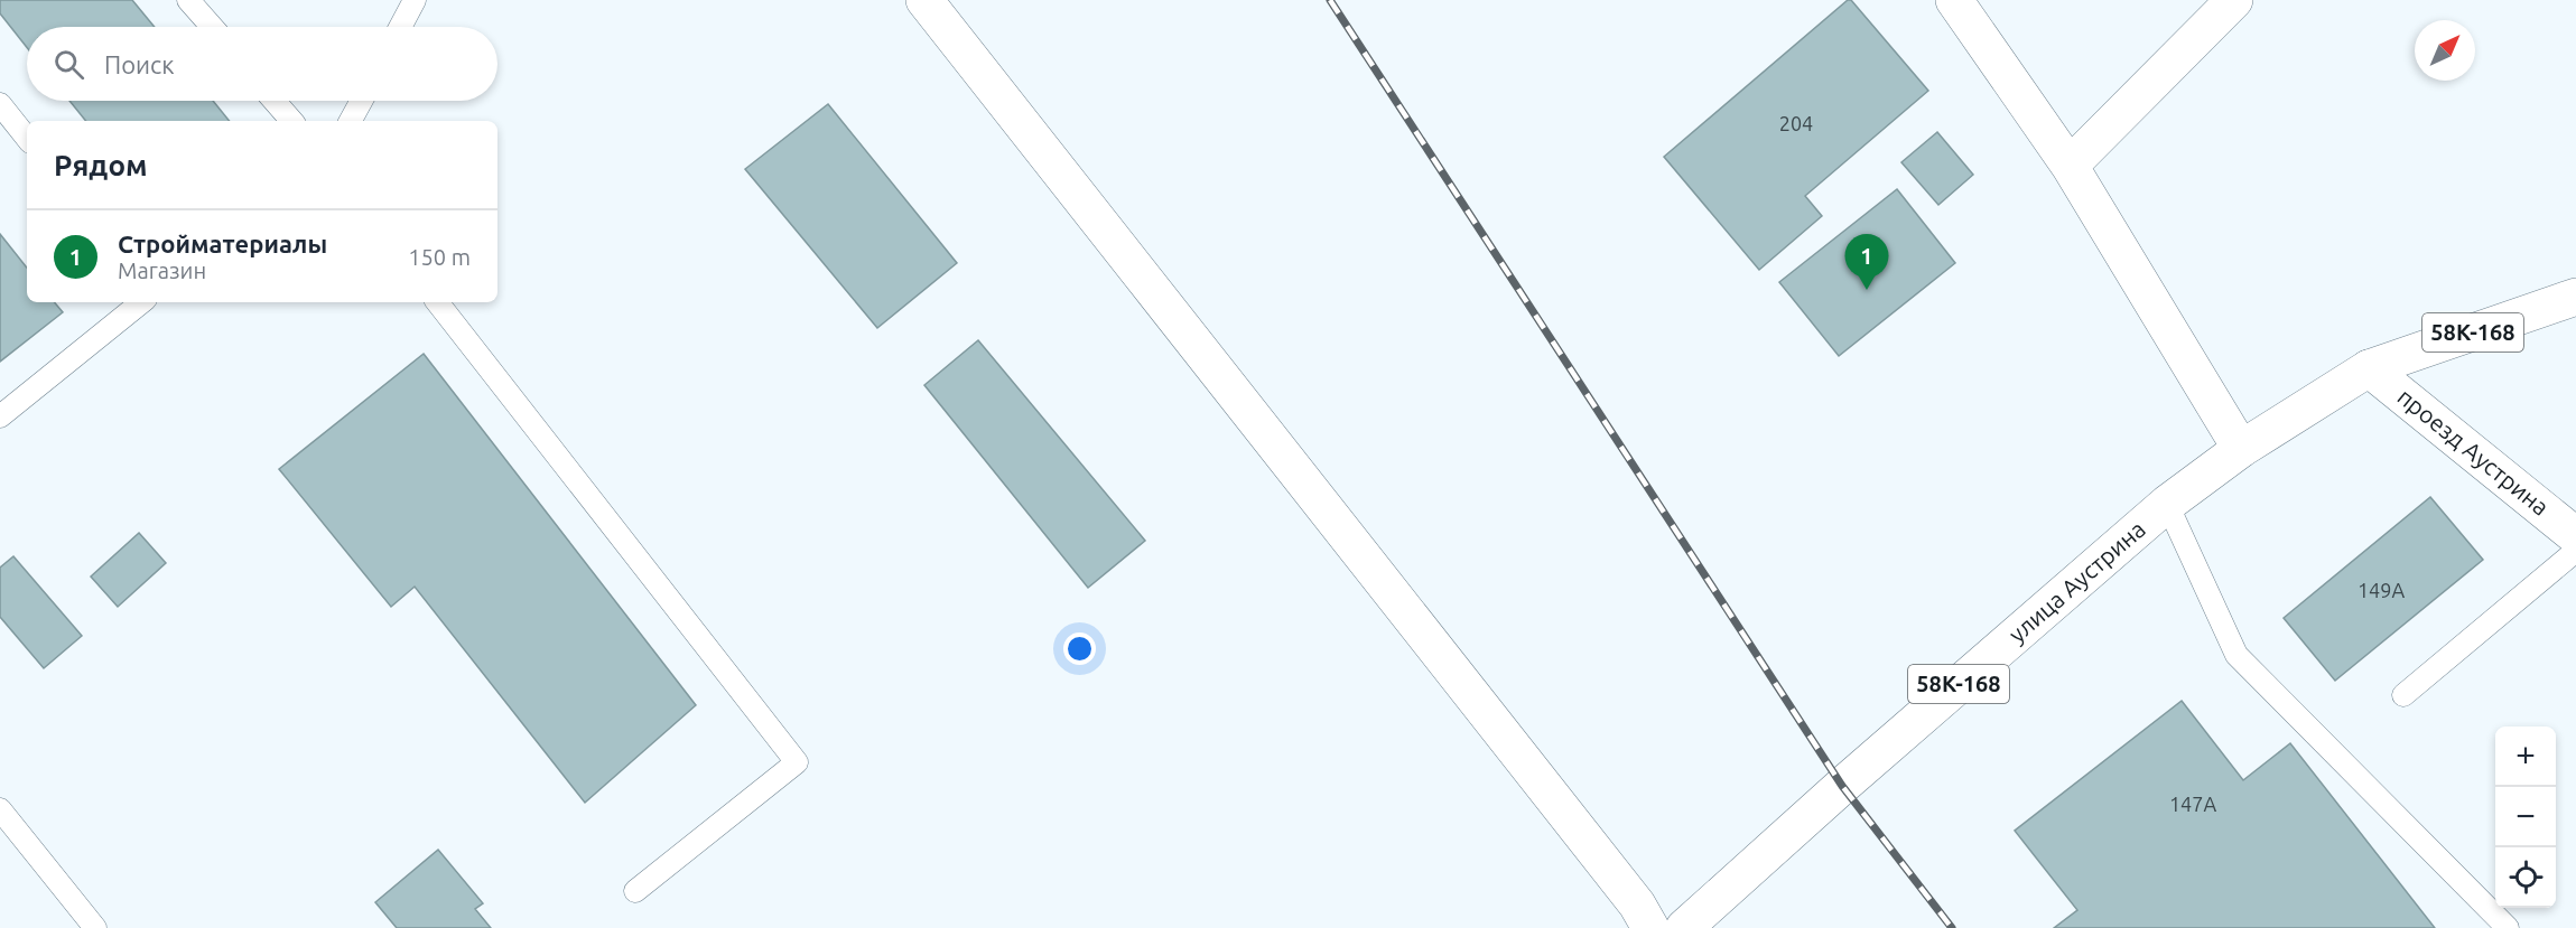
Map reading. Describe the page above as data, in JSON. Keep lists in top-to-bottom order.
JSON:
{
  "streets": {
    "street": ["58К-168", "проезд Аустрина", "улица Аустрина"]
  },
  "crossings": [
    ["58К-168", "проезд Аустрина"],
    ["58К-168", "улица Аустрина"],
    ["проезд Аустрина", "улица Аустрина"]
  ],
  "house_numbers": ["204", "149А", "147А"],
  "north": "top right",
  "page": {
    "search": "Поиск",
    "heading": "Рядом",
    "list": [
      {
        "mark": "1",
        "name": "Стройматериалы",
        "note": "Магазин",
        "value": "150 m"
      }
    ],
    "pins": "1",
    "map_buttons": ["+", "−"]
  }
}
